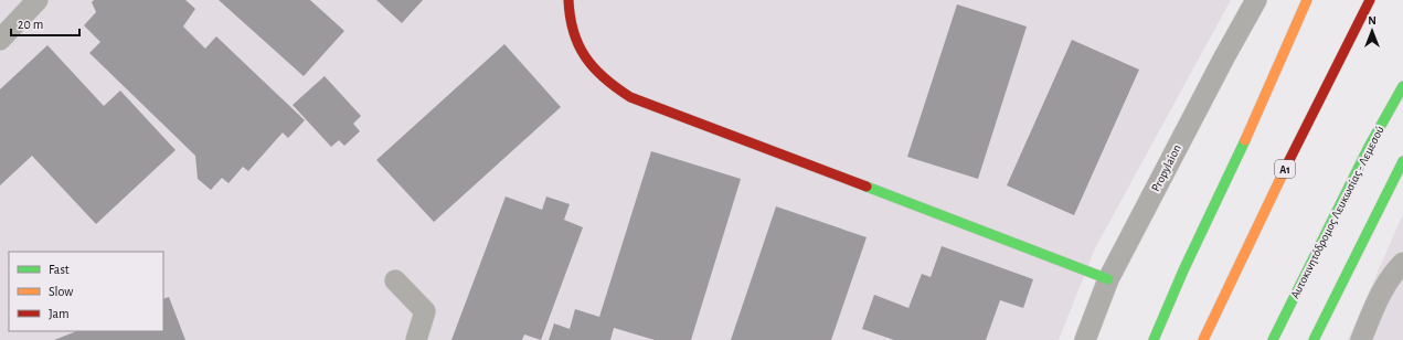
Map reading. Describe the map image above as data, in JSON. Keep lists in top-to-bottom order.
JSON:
{
  "streets": {
    "main road": ["A1", "Αυτοκινητόδρομος Λευκωσίας - Λεμεσού"],
    "street": ["Propylaion"]
  },
  "legend": ["Fast", "Slow", "Jam"],
  "scale_bar": "20 m",
  "north": "top"
}
